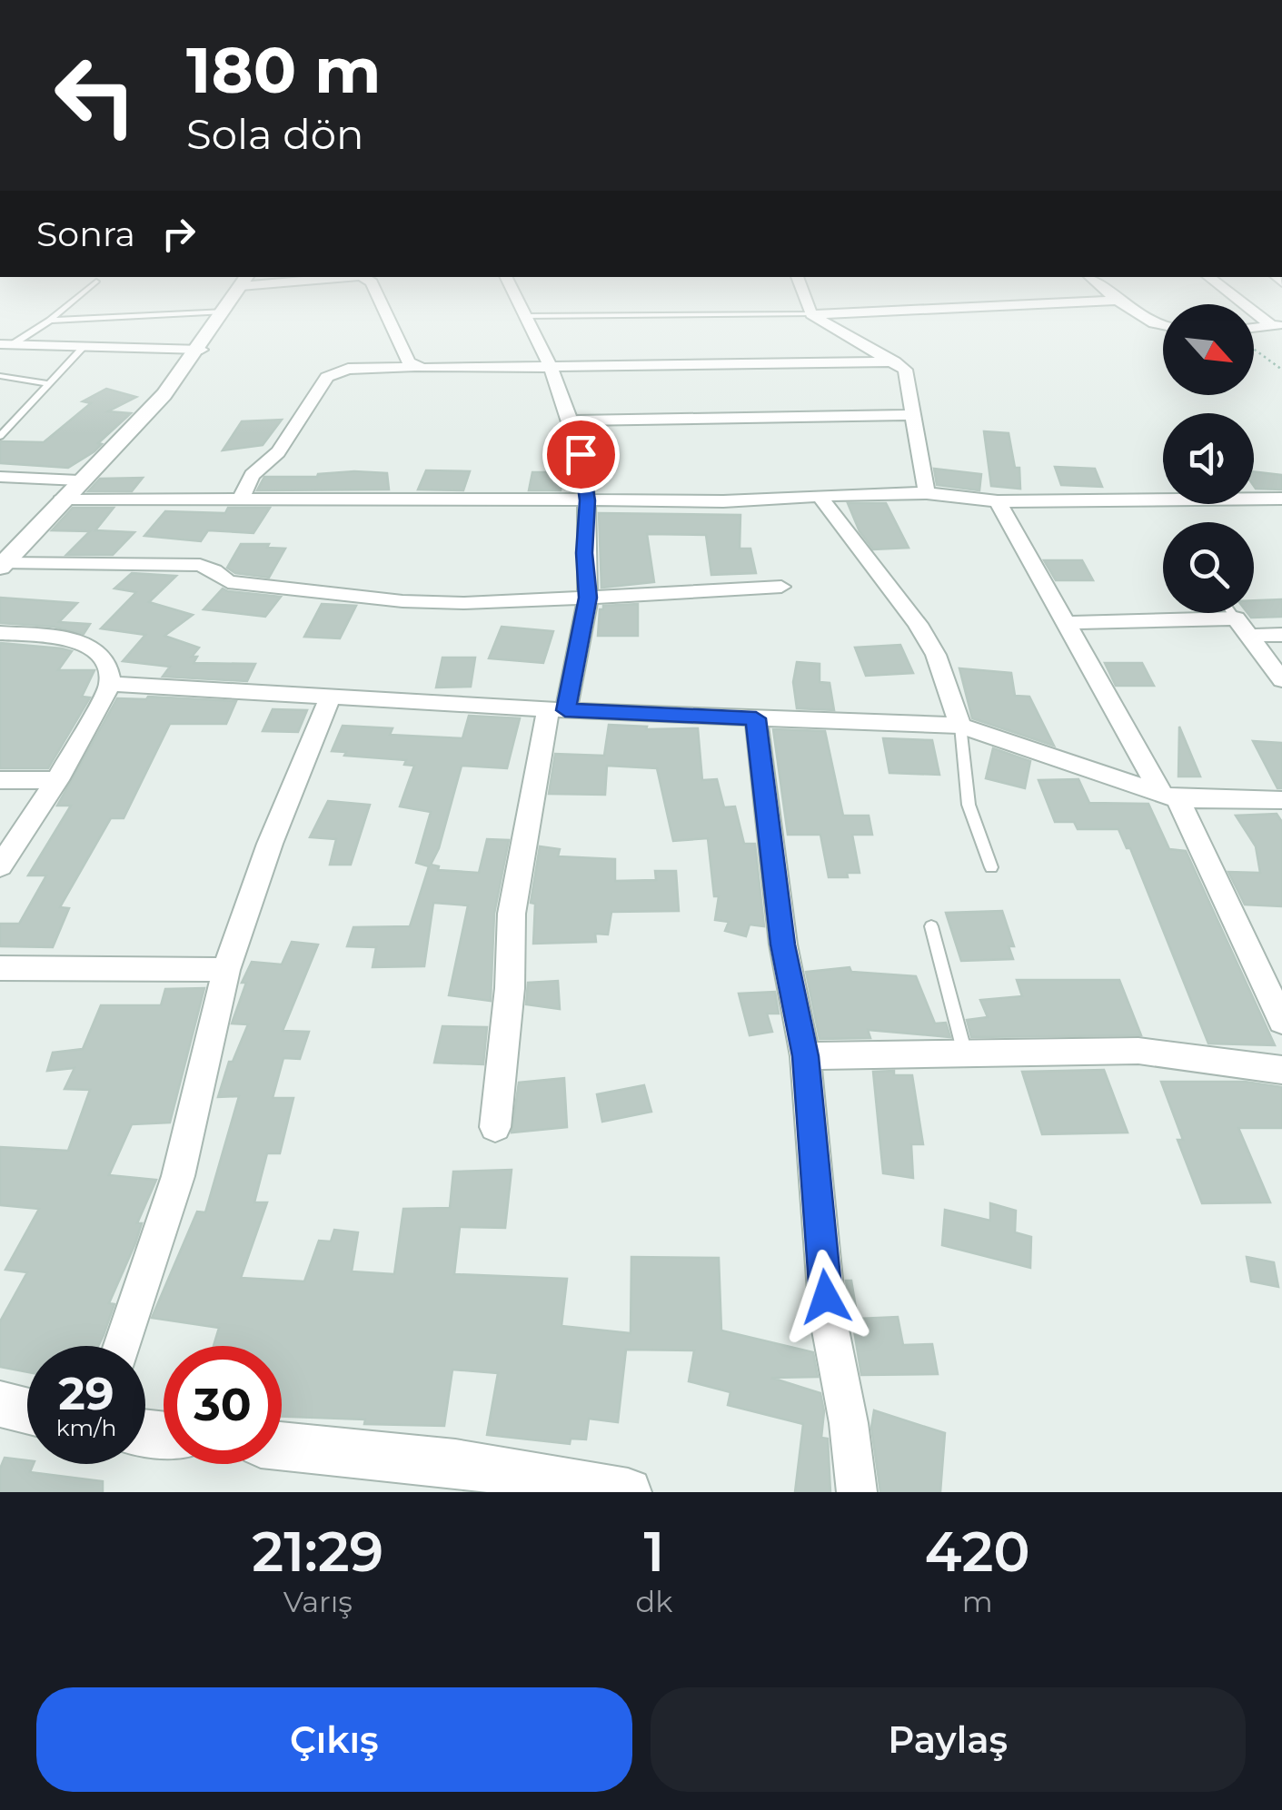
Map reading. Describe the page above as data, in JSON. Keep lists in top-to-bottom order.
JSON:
{
  "north": "bottom right",
  "page": {
    "turn": ["180 m", "Sola dön"],
    "then": "Sonra",
    "speed": "29 km/h",
    "limit": "30",
    "eta": [
      "21:29",
      "Varış",
      "1",
      "dk",
      "420",
      "m"
    ],
    "buttons": ["Çıkış", "Paylaş"]
  }
}
